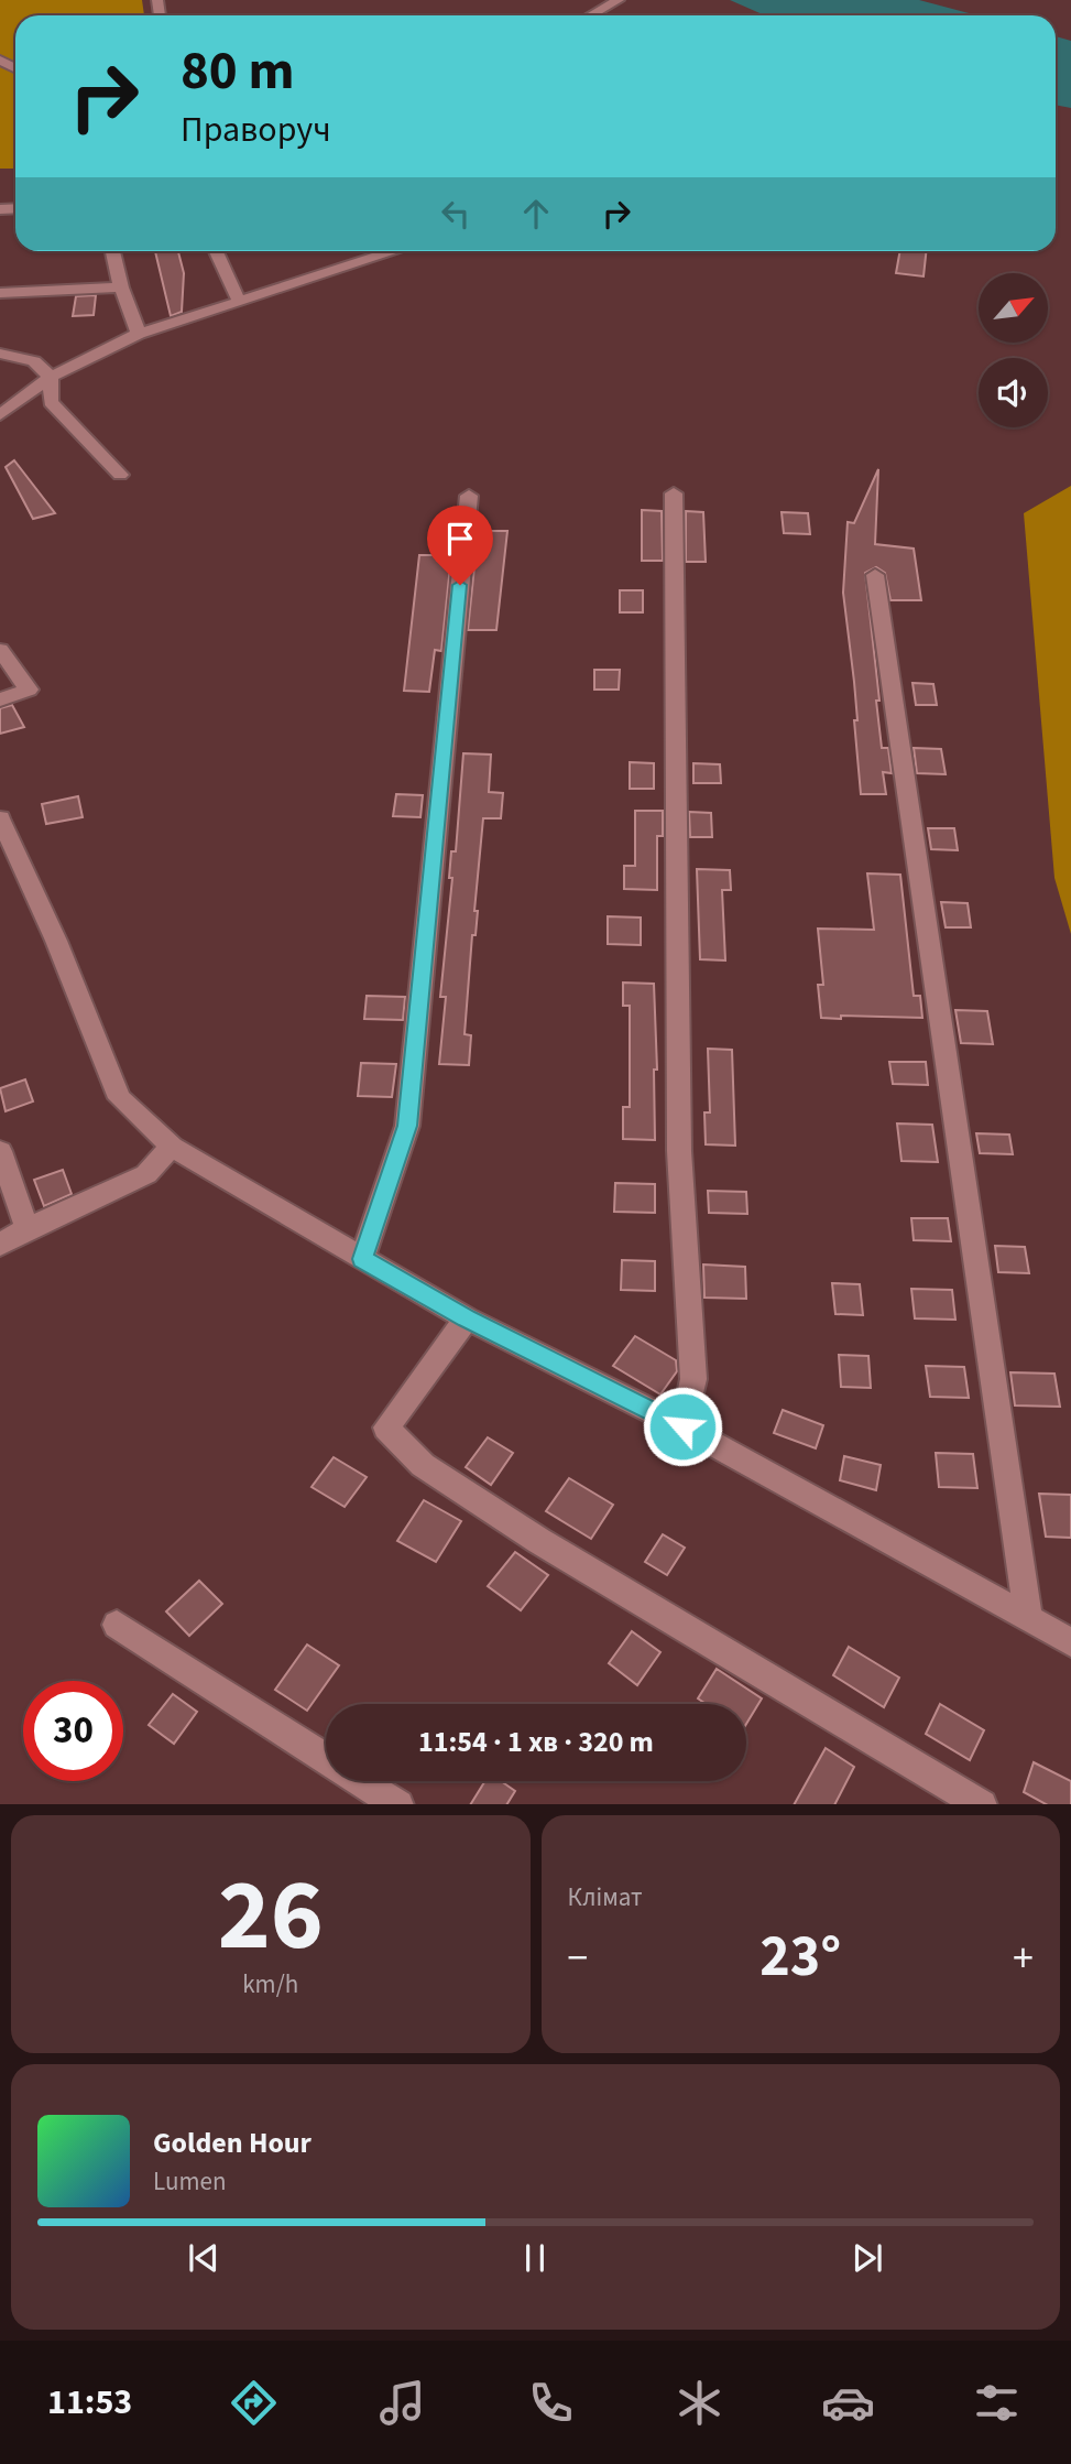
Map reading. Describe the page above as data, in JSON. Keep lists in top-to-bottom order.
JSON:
{
  "north": "top right",
  "page": {
    "turn": ["80 m", "Праворуч"],
    "limit": "30",
    "trip": "11:54 · 1 хв · 320 m",
    "tile": [
      ["26", "km/h"],
      "Клімат"
    ],
    "heat": ["−", "23°", "+"],
    "song": ["Golden Hour", "Lumen"],
    "tabs": "11:53"
  }
}
